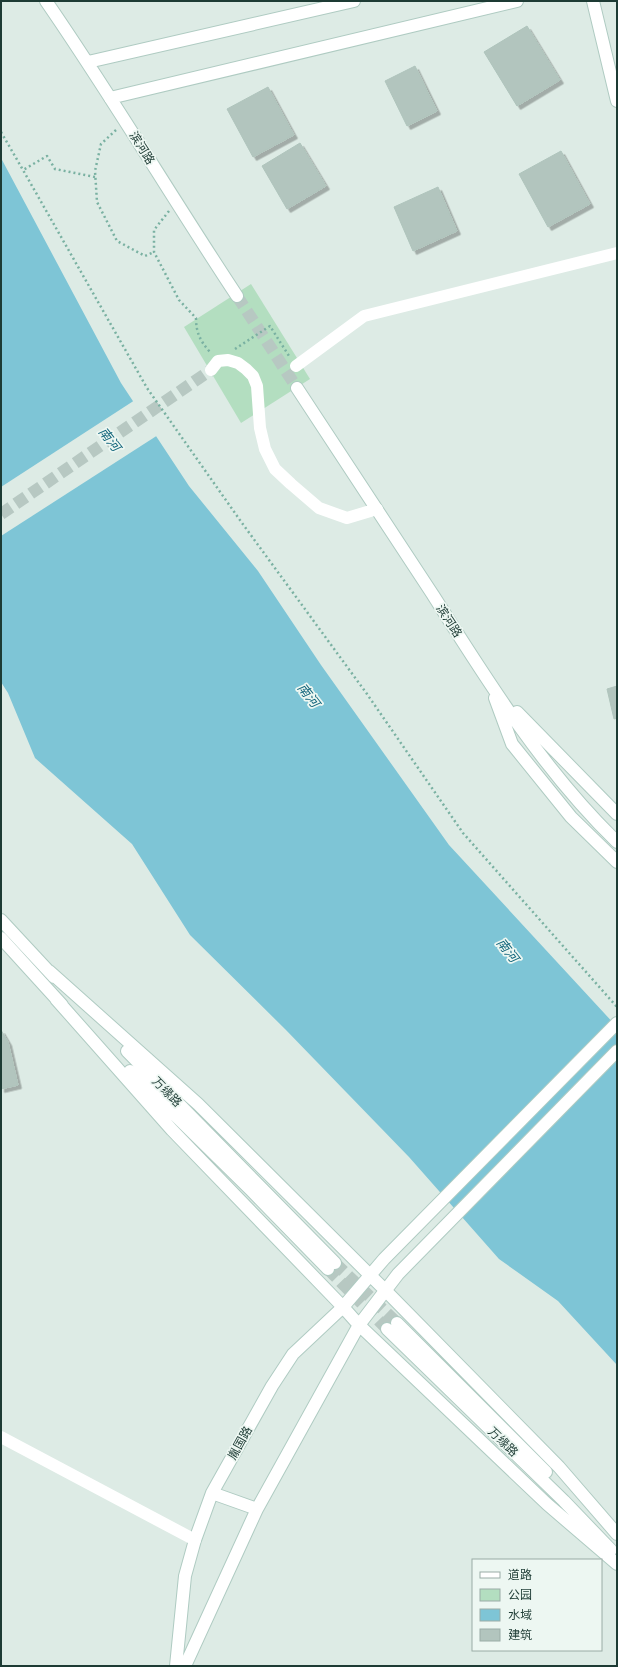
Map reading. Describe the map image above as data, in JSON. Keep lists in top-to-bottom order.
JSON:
{
  "streets": {
    "main road": ["滨河路", "万缘路", "胤国路"]
  },
  "water": ["南河"],
  "legend": [
    "道路",
    "公园",
    "水域",
    "建筑"
  ]
}
